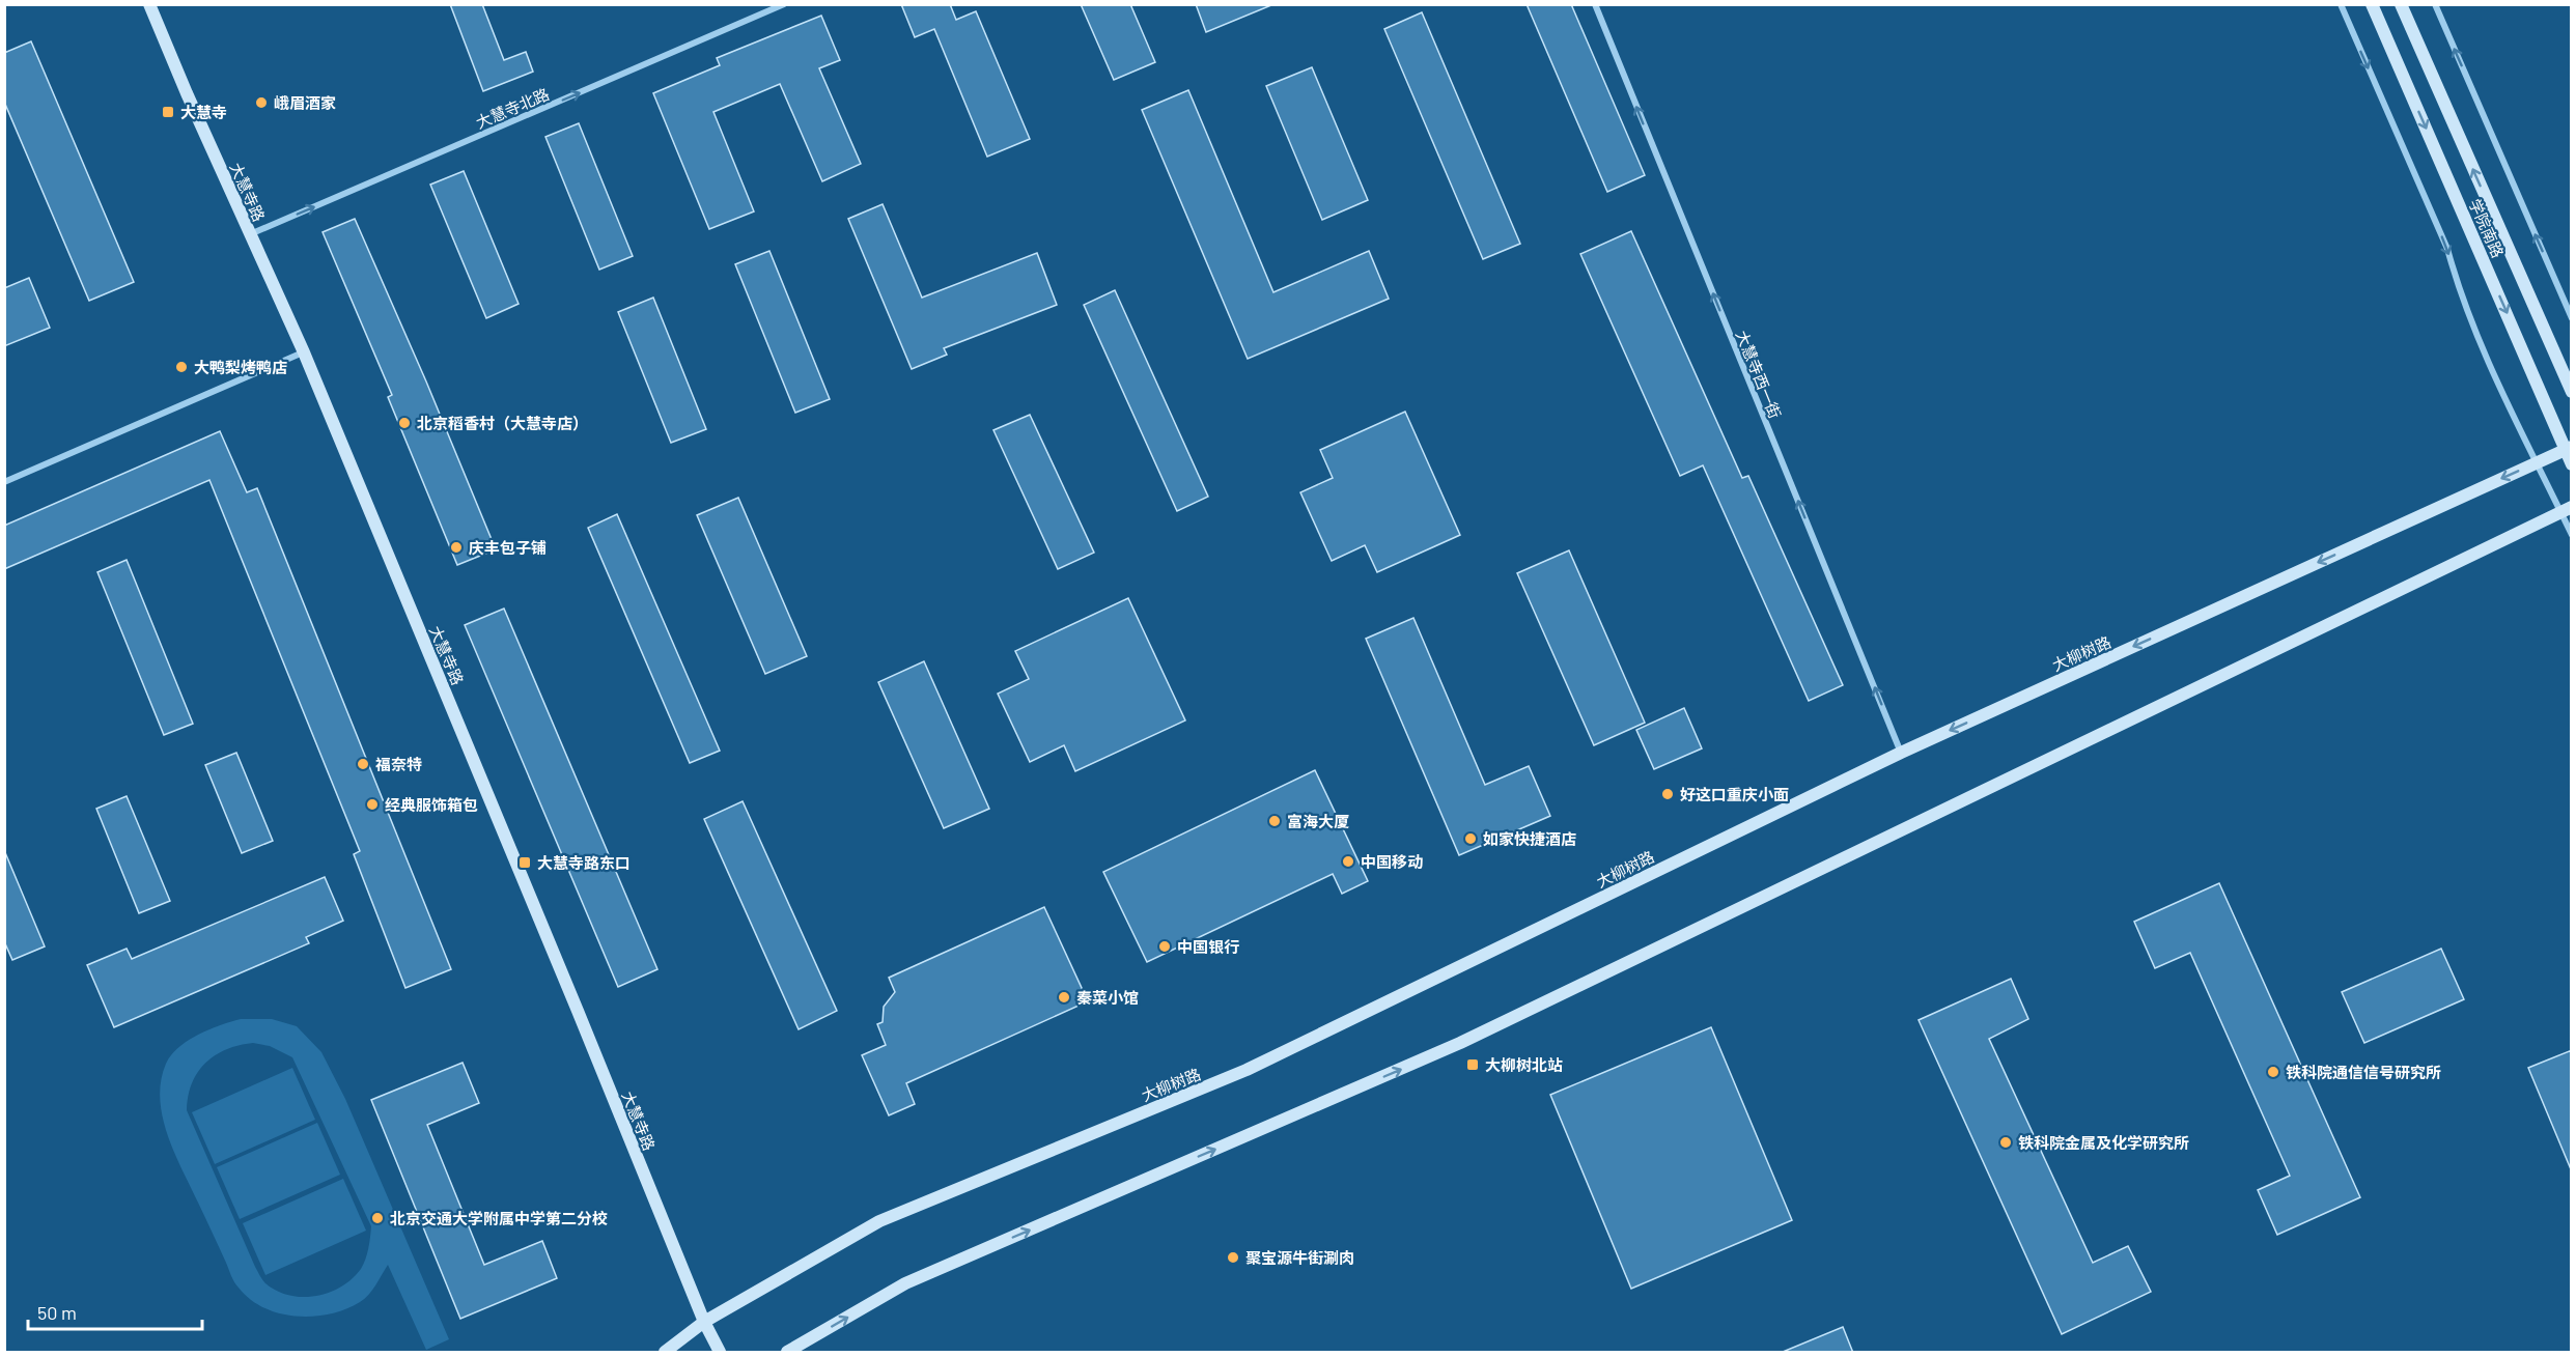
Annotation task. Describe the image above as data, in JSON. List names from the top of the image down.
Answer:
{
  "streets": {
    "main road": ["大慧寺路", "学院南路", "大柳树路"],
    "street": ["大慧寺北路", "大慧寺西一街"]
  },
  "crossings": [
    ["大慧寺北路", "大慧寺路"],
    ["大慧寺路", "大柳树路"],
    ["学院南路", "大柳树路"],
    ["大慧寺西一街", "大柳树路"]
  ],
  "one_way": ["大慧寺北路", "大慧寺西一街"],
  "places": {
    "other": [
      "峨眉酒家",
      "大鸭梨烤鸭店",
      "北京稻香村（大慧寺店）",
      "庆丰包子铺",
      "福奈特",
      "好这口重庆小面",
      "经典服饰箱包",
      "富海大厦",
      "如家快捷酒店",
      "中国移动",
      "中国银行",
      "秦菜小馆",
      "铁科院通信信号研究所",
      "铁科院金属及化学研究所",
      "北京交通大学附属中学第二分校",
      "聚宝源牛街涮肉"
    ],
    "transit": ["大慧寺", "大慧寺路东口", "大柳树北站"]
  },
  "scale_bar": "50 m"
}
